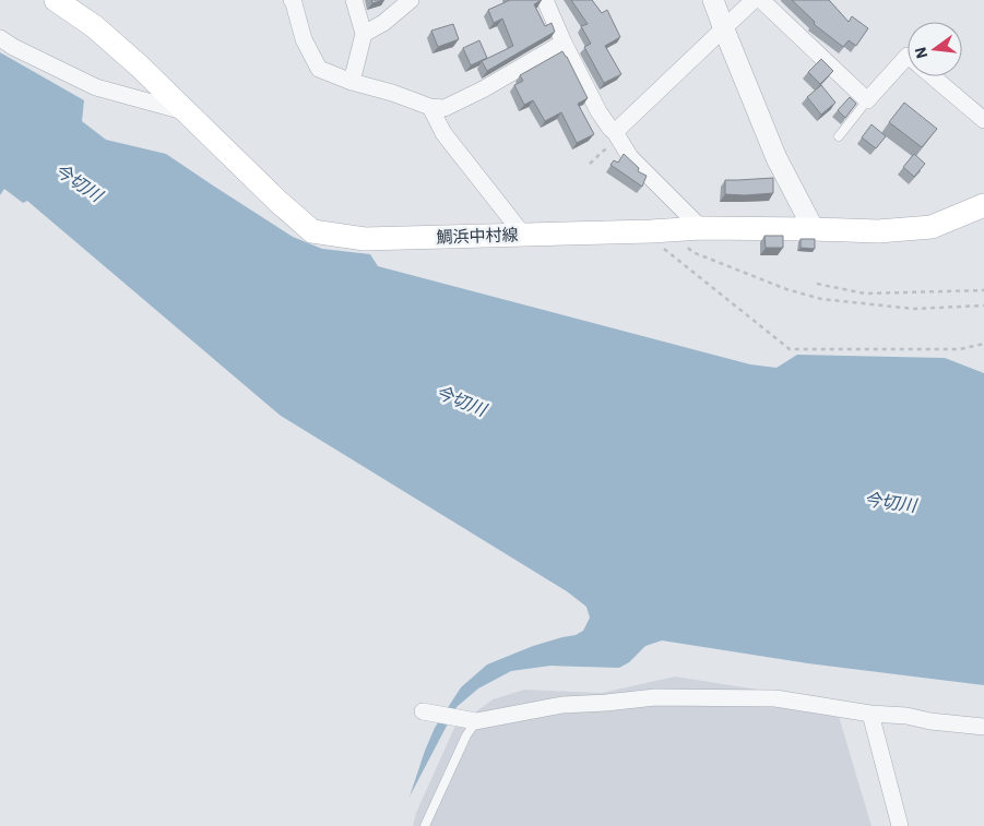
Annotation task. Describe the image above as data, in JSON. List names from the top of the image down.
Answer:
{
  "streets": {
    "main road": ["鯛浜中村線"]
  },
  "water": ["今切川"],
  "north": "left"
}
